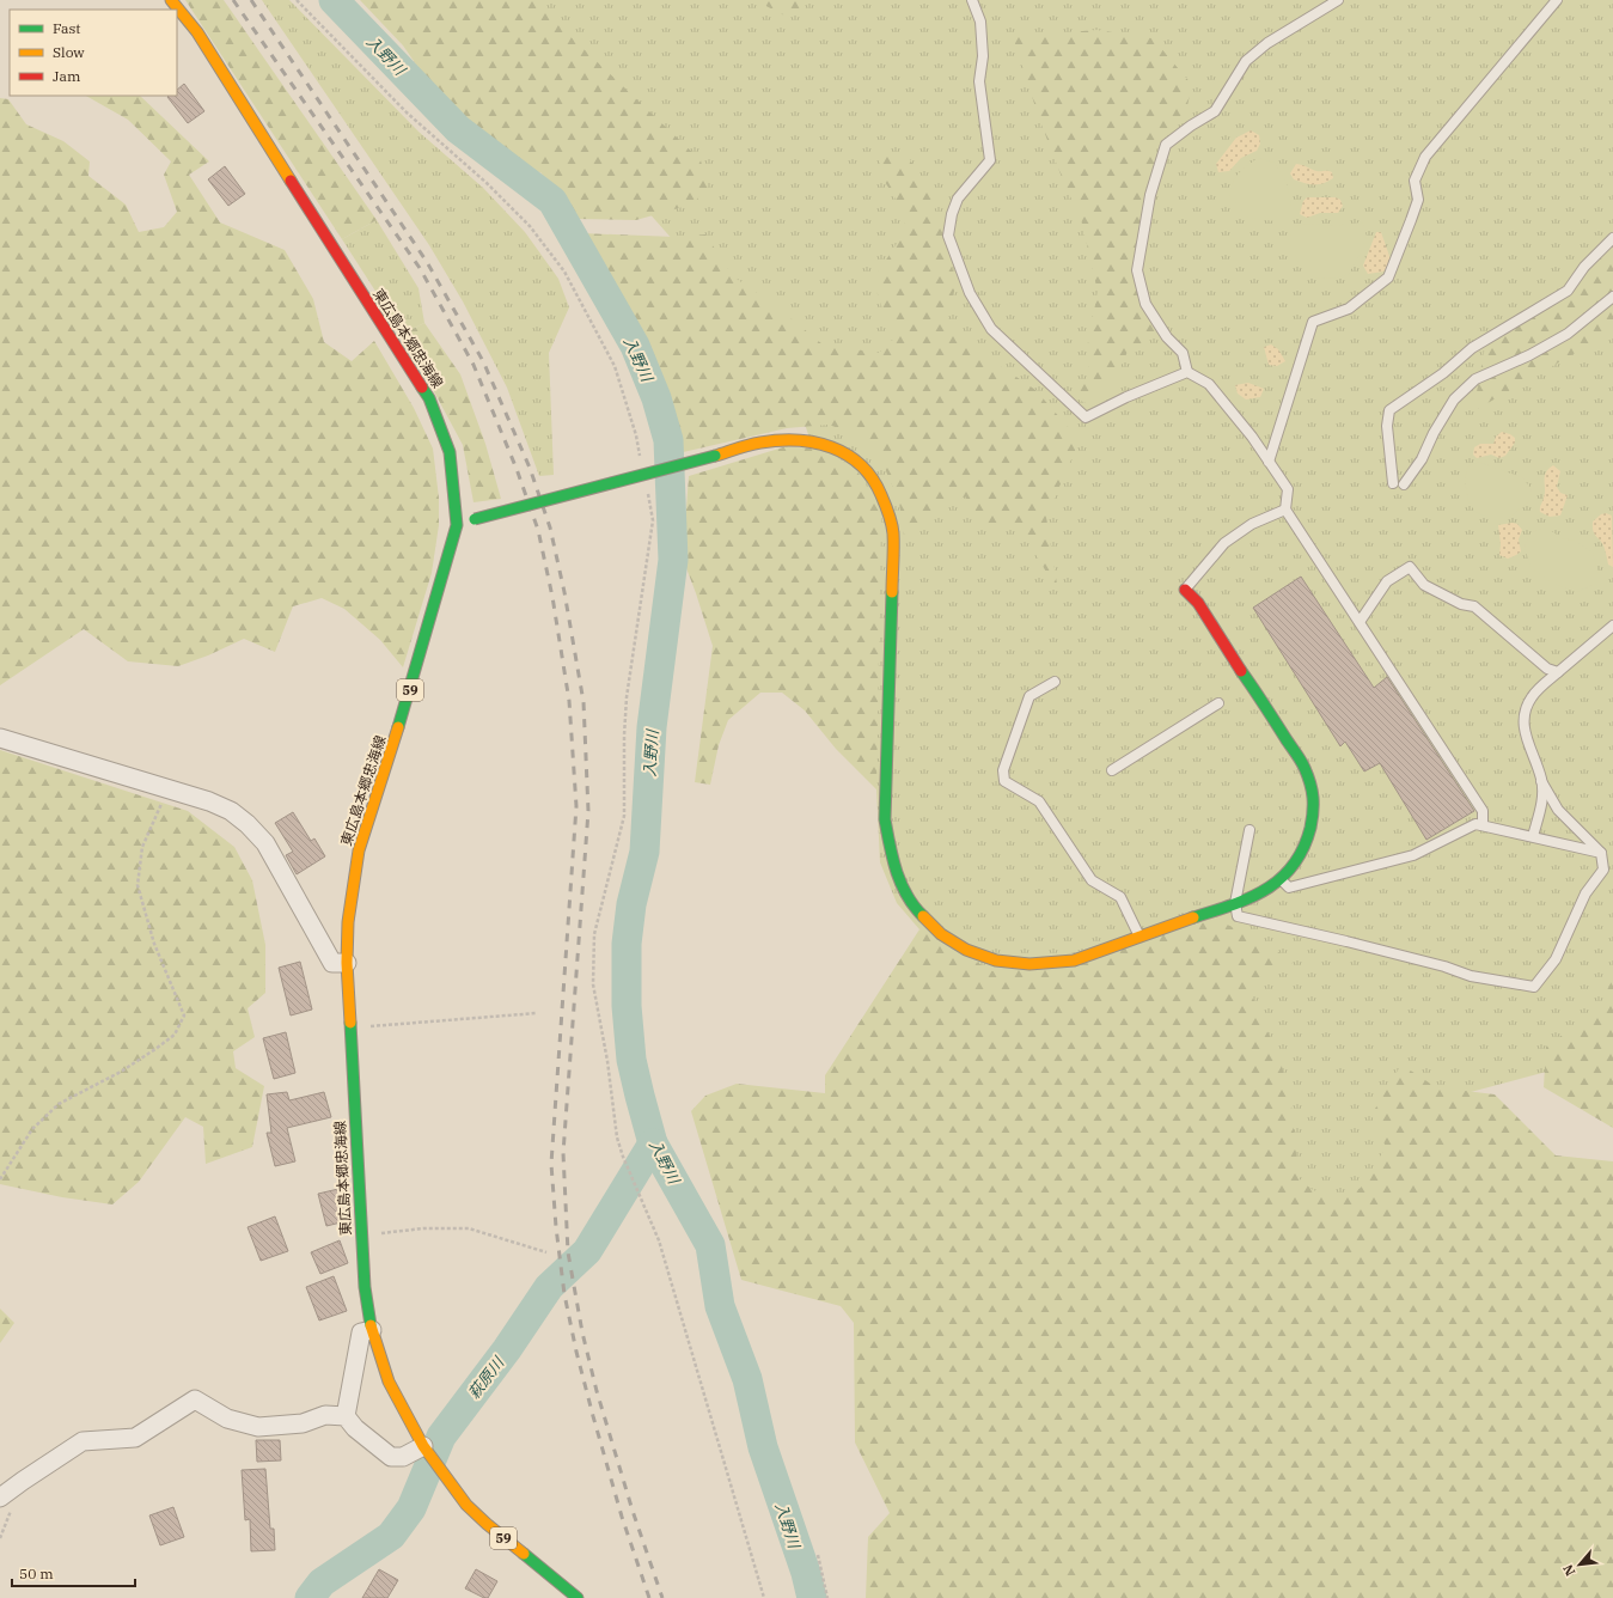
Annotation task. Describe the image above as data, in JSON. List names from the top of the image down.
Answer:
{
  "streets": {
    "main road": ["東広島本郷忠海線", "59"]
  },
  "water": ["入野川", "萩原川"],
  "legend": ["Fast", "Slow", "Jam"],
  "scale_bar": "50 m",
  "north": "bottom left"
}
